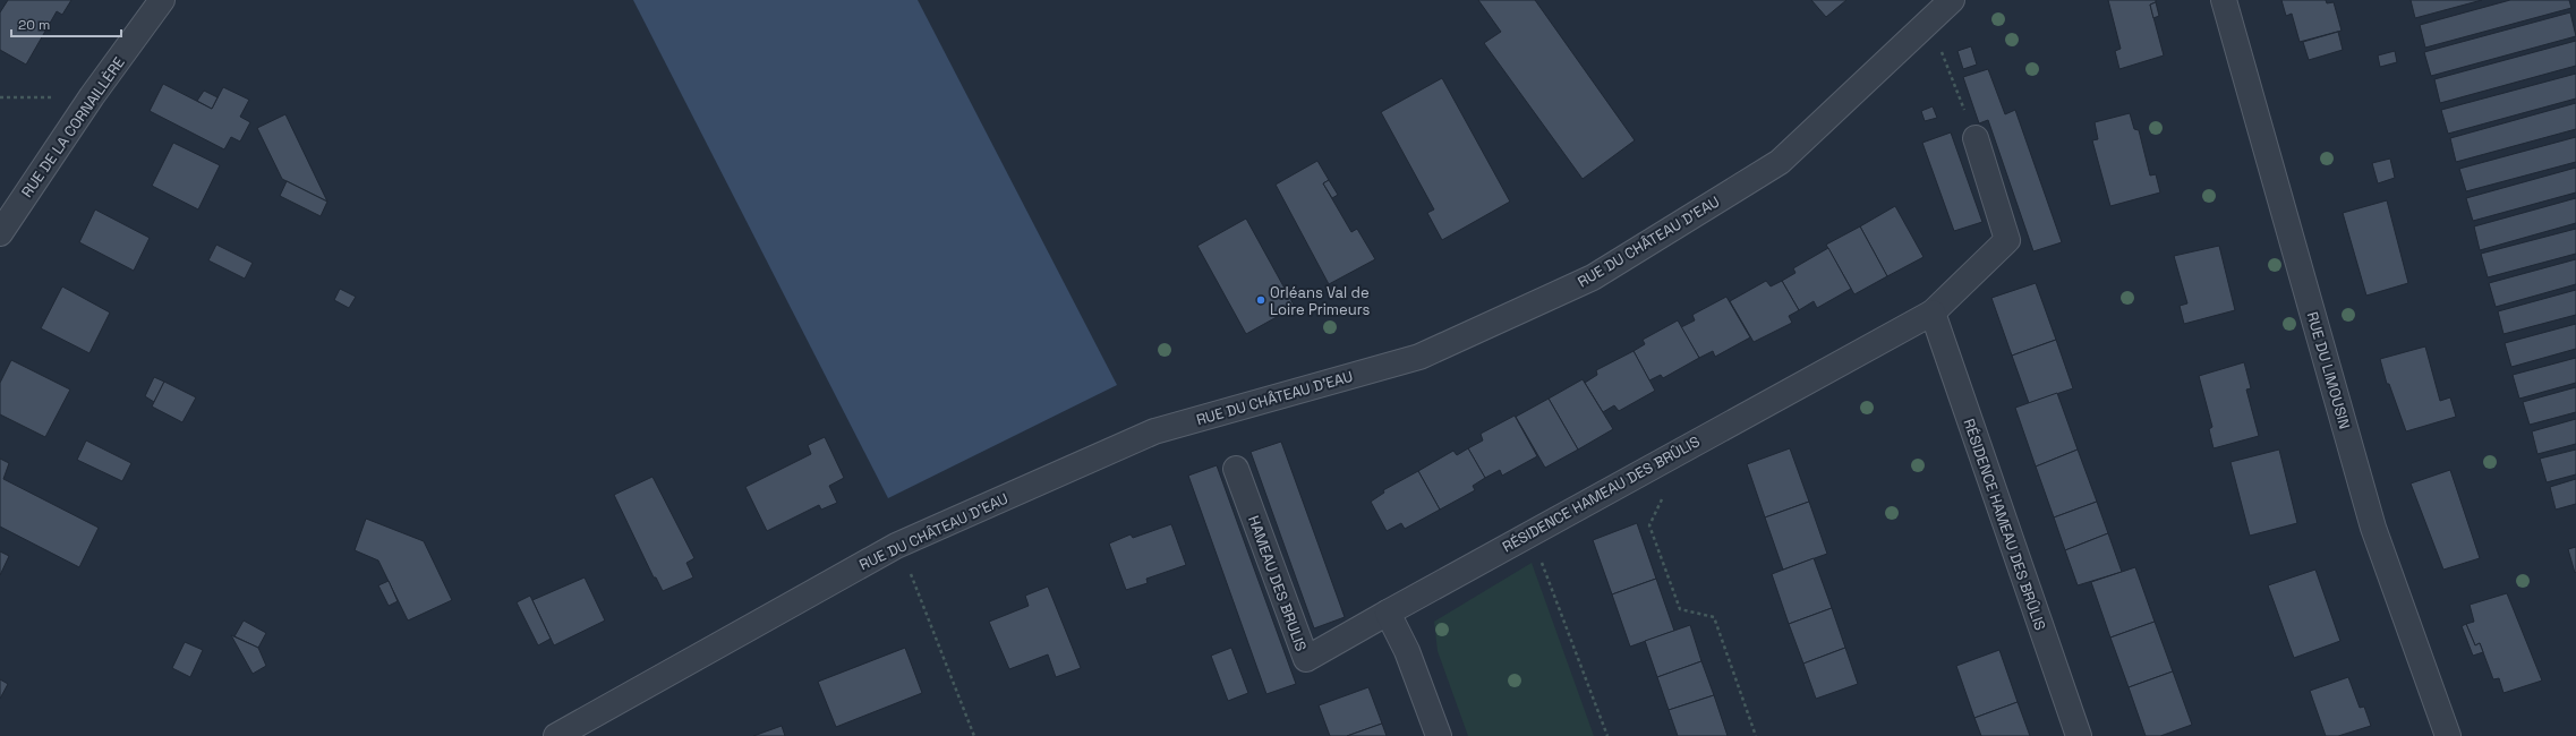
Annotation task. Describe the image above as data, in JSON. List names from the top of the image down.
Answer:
{
  "streets": {
    "street": [
      "RUE DE LA CORNAILLÈRE",
      "RUE DU CHÂTEAU D'EAU",
      "RUE DU LIMOUSIN",
      "RÉSIDENCE HAMEAU DES BRÛLIS",
      "HAMEAU DES BRULIS"
    ]
  },
  "crossings": [
    ["RÉSIDENCE HAMEAU DES BRÛLIS", "HAMEAU DES BRULIS"]
  ],
  "places": ["Orléans Val de Loire Primeurs"],
  "scale_bar": "20 m"
}
